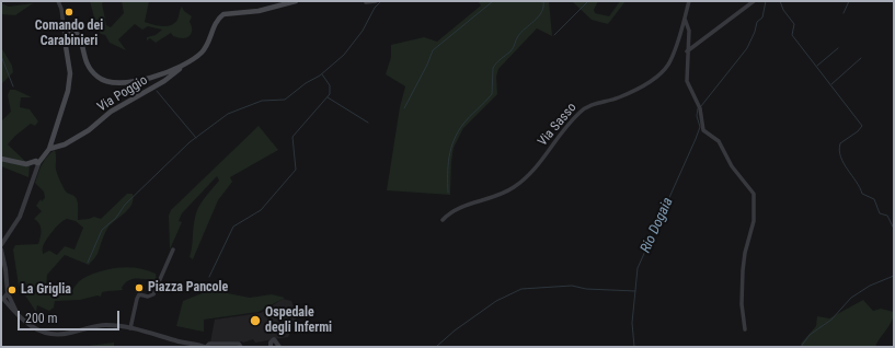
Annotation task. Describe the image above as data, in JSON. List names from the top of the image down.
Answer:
{
  "streets": {
    "main road": ["Via Poggio"],
    "street": ["Via Sasso"]
  },
  "water": ["Rio Dogaia"],
  "places": [
    "Comando dei Carabinieri",
    "Piazza Pancole",
    "La Griglia",
    "Ospedale degli Infermi"
  ],
  "scale_bar": "200 m"
}
